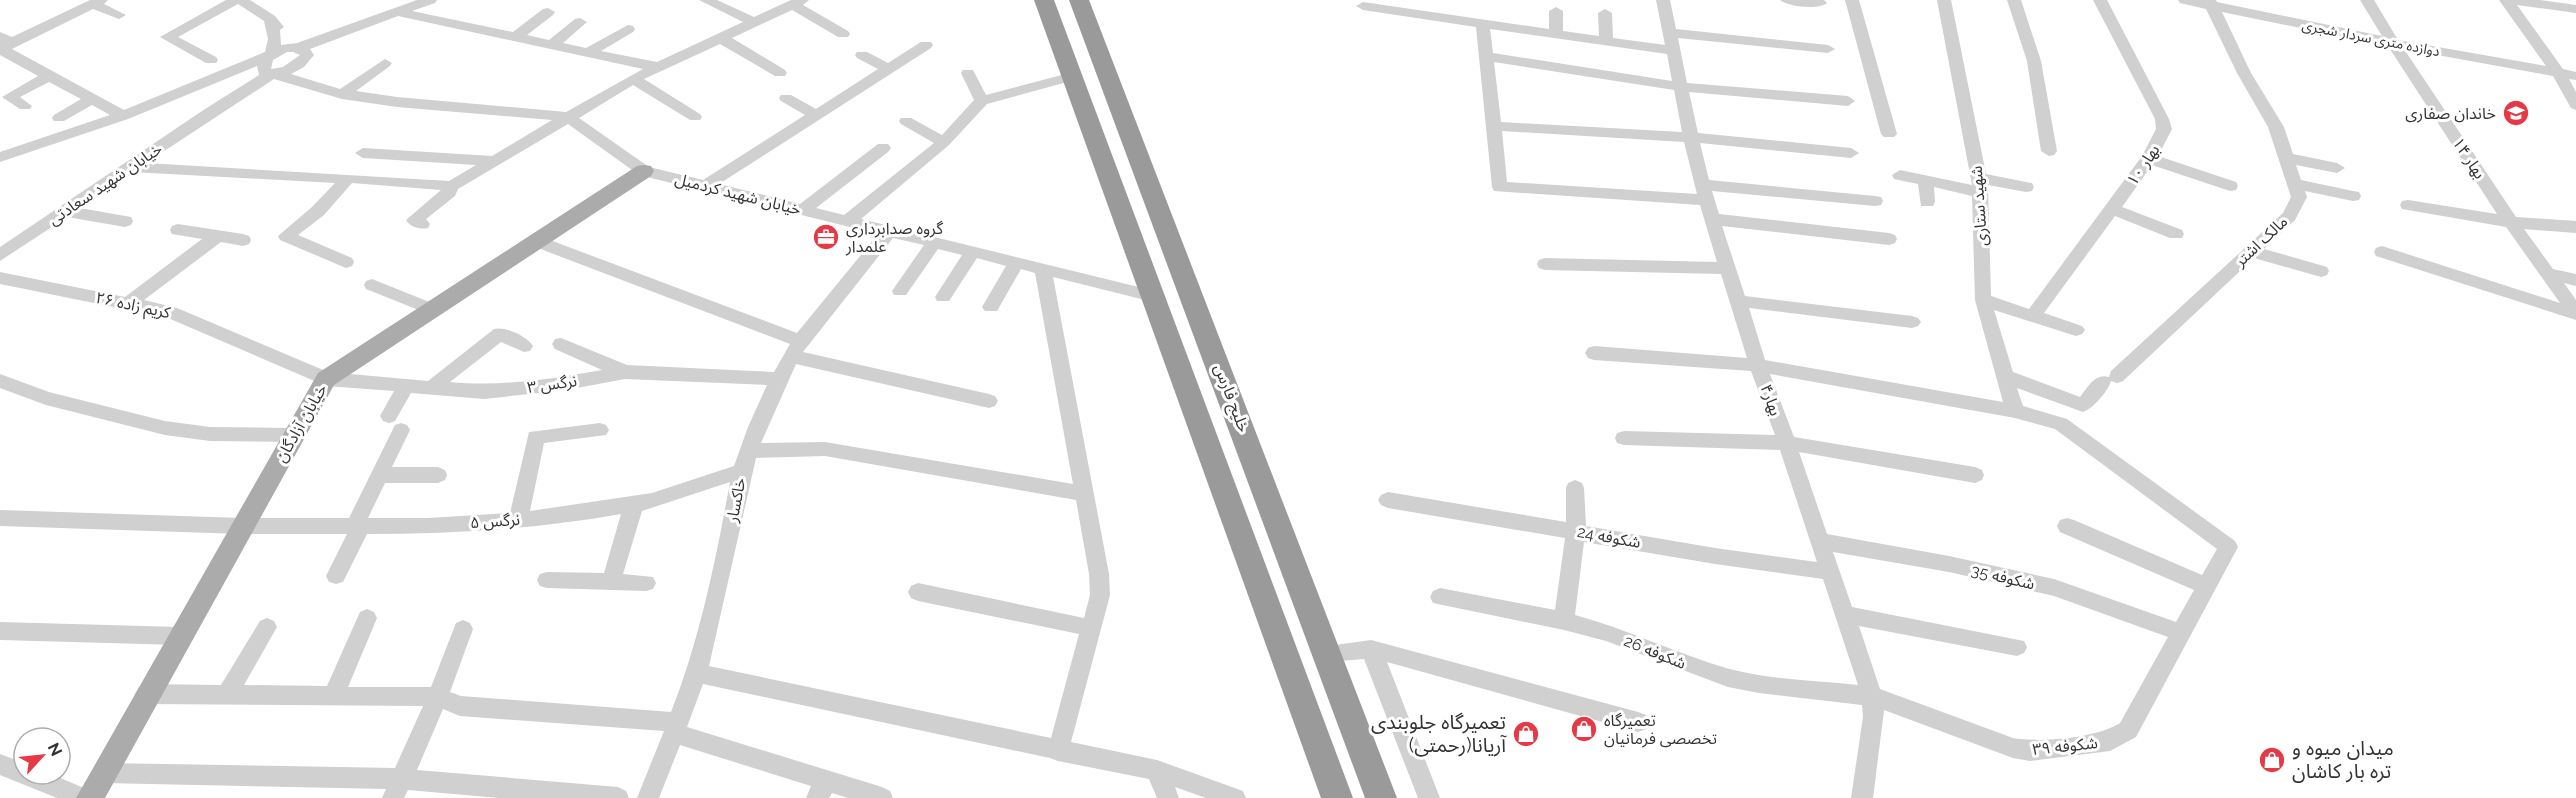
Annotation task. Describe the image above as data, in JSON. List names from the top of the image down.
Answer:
{
  "streets": {
    "highway": ["خلیج فارس"],
    "main road": ["خیابان آزادگان"],
    "street": [
      "دوازده متری سردار شجری",
      "بهار ۱۴",
      "بهار ۱۰",
      "خیابان شهید سعادتی",
      "خیابان شهید کردمیل",
      "شهید ستاری",
      "مالک اشتر",
      "کریم زاده ۲۶",
      "نرگس ۳",
      "بهار۴",
      "خاکسار",
      "نرگس ۵",
      "شکوفه 24",
      "شکوفه 35",
      "شکوفه 26",
      "شکوفه ۳۹"
    ]
  },
  "crossings": [
    ["دوازده متری سردار شجری", "بهار ۱۴"],
    ["دوازده متری سردار شجری", "مالک اشتر"],
    ["خیابان شهید کردمیل", "خیابان آزادگان"],
    ["خیابان شهید کردمیل", "خاکسار"],
    ["شهید ستاری", "مالک اشتر"],
    ["شهید ستاری", "شکوفه ۳۹"],
    ["کریم زاده ۲۶", "نرگس ۳"],
    ["کریم زاده ۲۶", "خیابان آزادگان"],
    ["نرگس ۳", "خیابان آزادگان"],
    ["نرگس ۳", "خاکسار"],
    ["بهار۴", "شکوفه 24"],
    ["بهار۴", "شکوفه 35"],
    ["بهار۴", "شکوفه 26"],
    ["بهار۴", "شکوفه ۳۹"],
    ["خیابان آزادگان", "نرگس ۵"],
    ["خاکسار", "نرگس ۵"],
    ["شکوفه 35", "شکوفه ۳۹"],
    ["شکوفه 26", "شکوفه ۳۹"]
  ],
  "places": {
    "school or university": ["خاندان صفاری"],
    "office": ["گروه صدابرداری علمدار"],
    "shop": ["تعمیرگاه تخصصی فرمانیان", "تعمیرگاه جلوبندی آریانا(رحمتی)", "میدان میوه و تره بار کاشان"]
  },
  "north": "top right"
}
